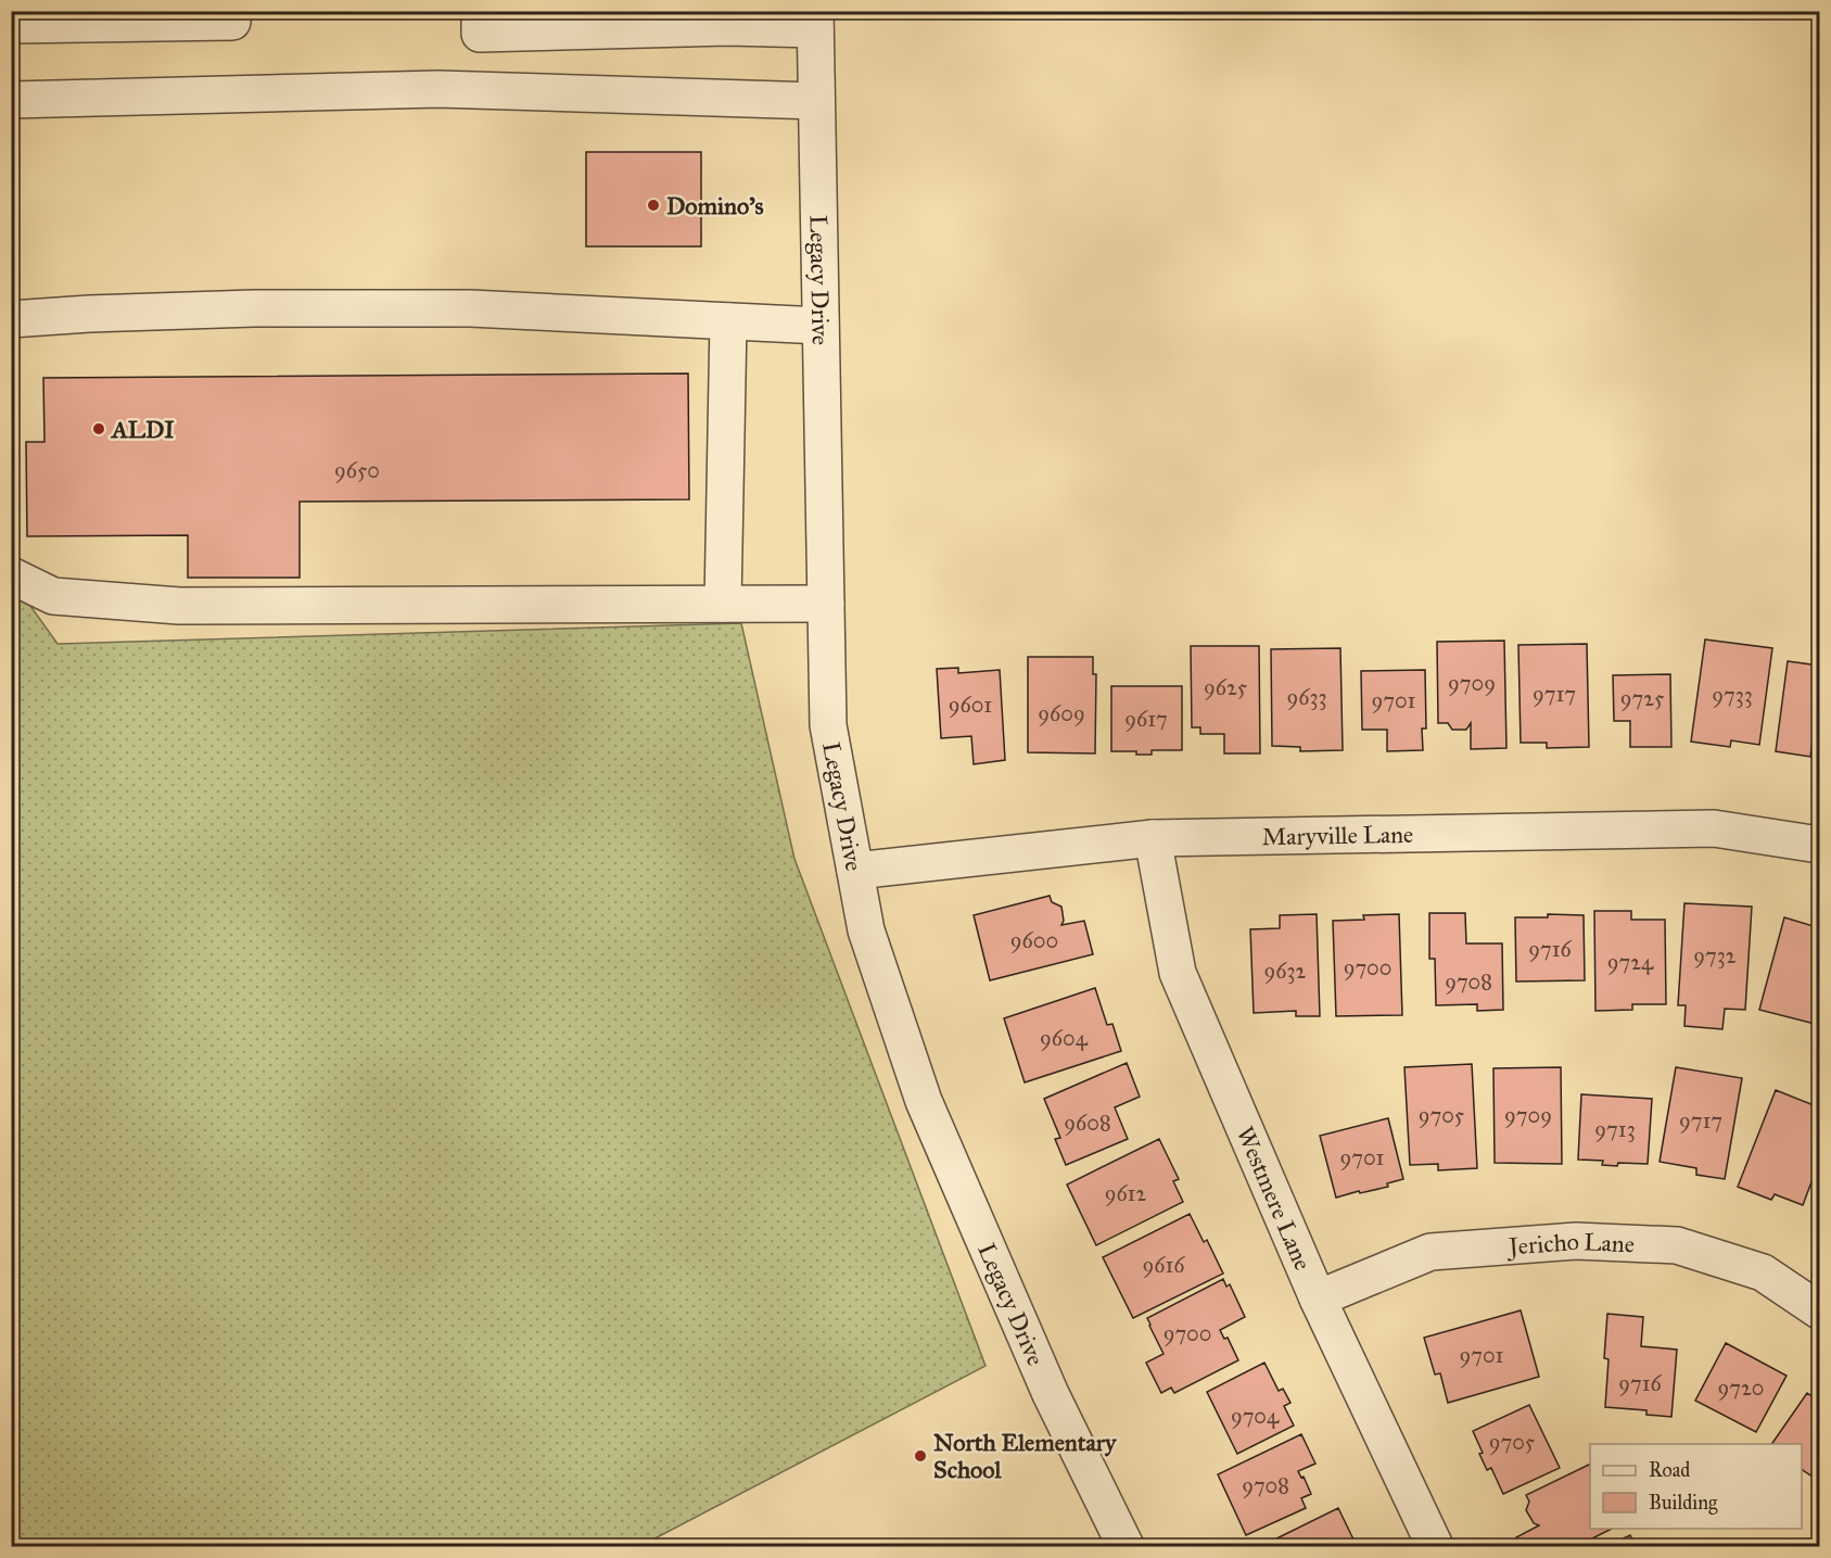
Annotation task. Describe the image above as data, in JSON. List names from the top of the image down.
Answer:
{
  "streets": {
    "street": [
      "Legacy Drive",
      "Maryville Lane",
      "Westmere Lane",
      "Jericho Lane"
    ]
  },
  "crossings": [
    ["Legacy Drive", "Maryville Lane"],
    ["Maryville Lane", "Westmere Lane"],
    ["Westmere Lane", "Jericho Lane"]
  ],
  "places": ["Domino's", "ALDI", "North Elementary School"],
  "house_numbers": [
    "9650",
    "9709",
    "9625",
    "9717",
    "9733",
    "9633",
    "9725",
    "9701",
    "9601",
    "9609",
    "9617",
    "9600",
    "9716",
    "9732",
    "9724",
    "9700",
    "9632",
    "9708",
    "9604",
    "9705",
    "9709",
    "9717",
    "9608",
    "9713",
    "9701",
    "9612",
    "9616",
    "9700",
    "9701",
    "9716",
    "9720",
    "9704",
    "9705",
    "9708"
  ],
  "legend": ["Road", "Building"]
}
